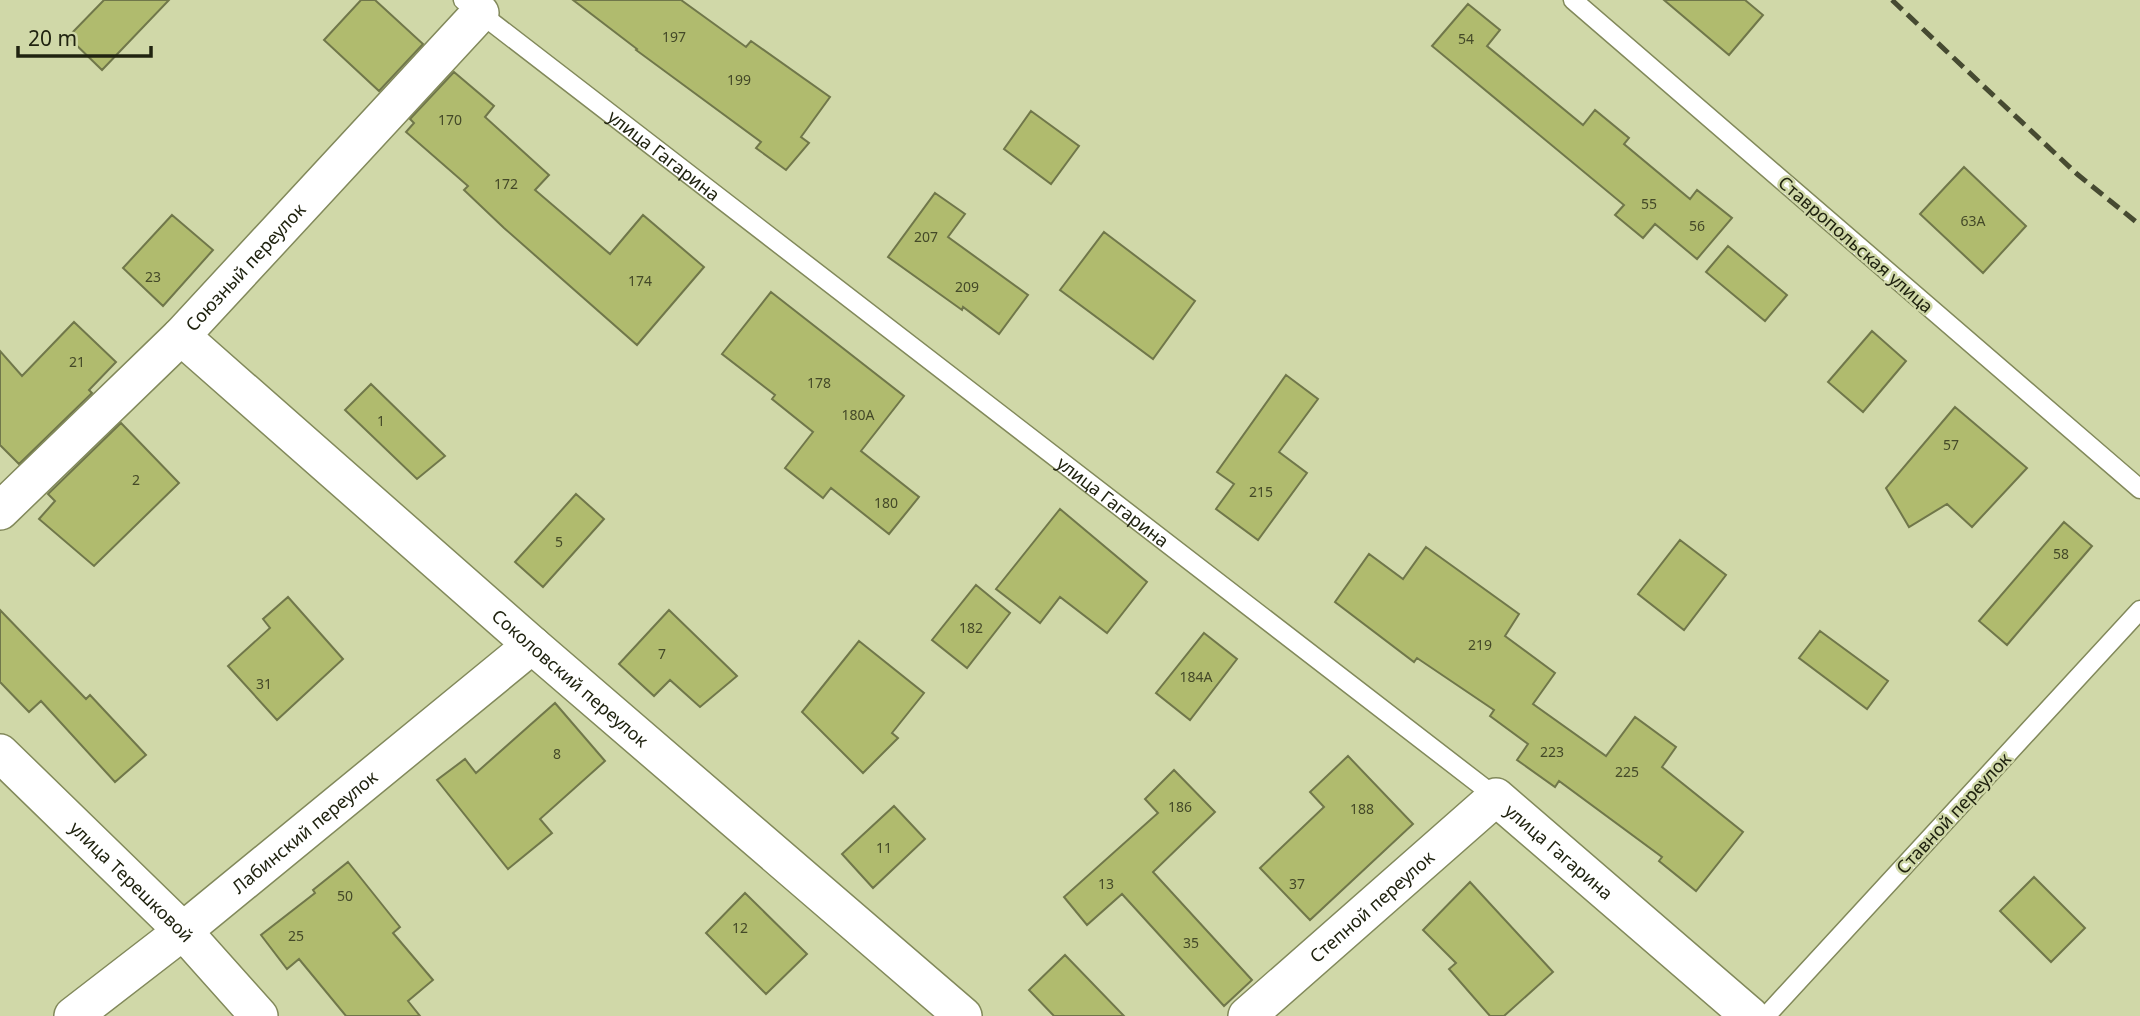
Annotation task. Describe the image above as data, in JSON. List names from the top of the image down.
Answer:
{
  "streets": {
    "street": [
      "улица Гагарина",
      "Союзный переулок",
      "Соколовский переулок",
      "Лабинский переулок",
      "улица Терешковой",
      "Степной переулок"
    ],
    "lane": ["Ставропольская улица", "Ставной переулок"]
  },
  "crossings": [
    ["улица Гагарина", "Союзный переулок"],
    ["улица Гагарина", "Степной переулок"],
    ["Союзный переулок", "Соколовский переулок"],
    ["Соколовский переулок", "Лабинский переулок"],
    ["Лабинский переулок", "улица Терешковой"]
  ],
  "house_numbers": [
    "197",
    "54",
    "199",
    "170",
    "172",
    "55",
    "63А",
    "56",
    "207",
    "23",
    "174",
    "209",
    "21",
    "178",
    "180А",
    "1",
    "57",
    "2",
    "215",
    "180",
    "5",
    "58",
    "182",
    "219",
    "7",
    "184А",
    "31",
    "223",
    "8",
    "225",
    "186",
    "188",
    "11",
    "13",
    "37",
    "50",
    "12",
    "25",
    "35"
  ],
  "scale_bar": "20 m"
}
